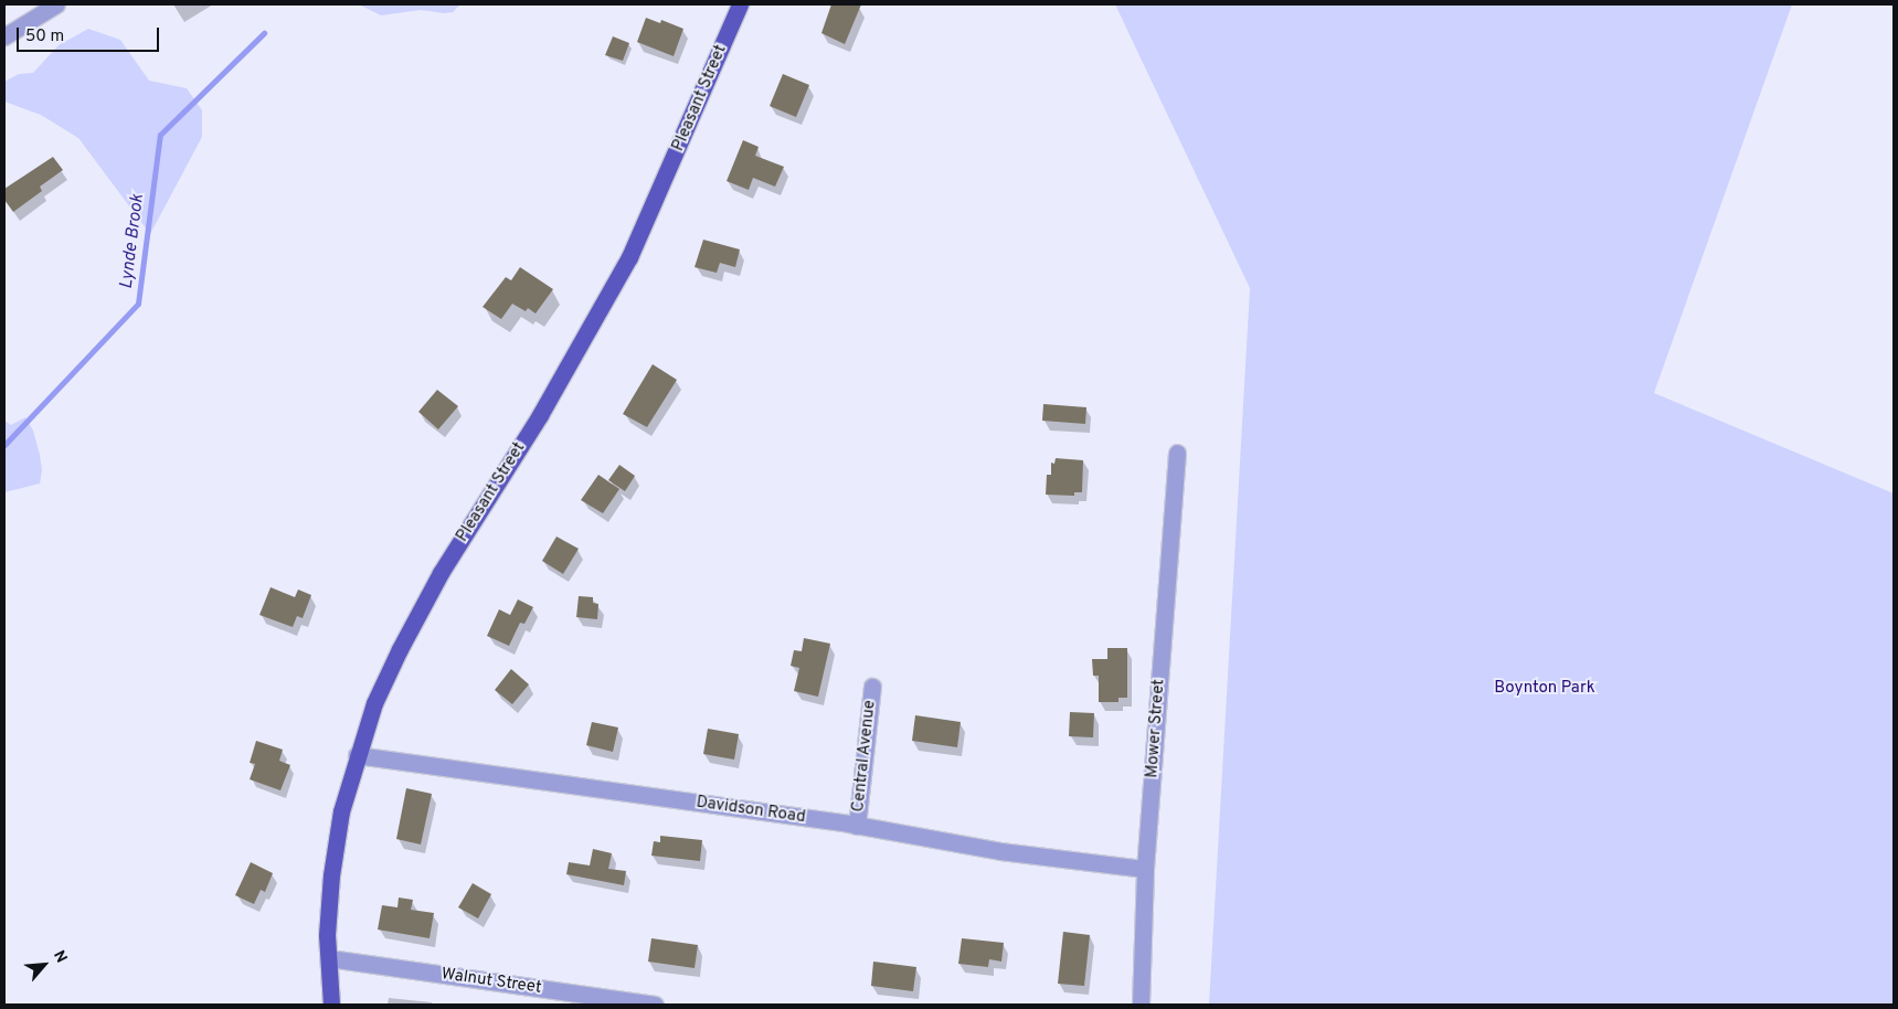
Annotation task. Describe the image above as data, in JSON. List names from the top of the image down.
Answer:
{
  "streets": {
    "main road": ["Pleasant Street"],
    "street": [
      "Mower Street",
      "Central Avenue",
      "Davidson Road",
      "Walnut Street"
    ]
  },
  "crossings": [
    ["Pleasant Street", "Davidson Road"],
    ["Pleasant Street", "Walnut Street"],
    ["Mower Street", "Davidson Road"],
    ["Central Avenue", "Davidson Road"]
  ],
  "water": ["Lynde Brook"],
  "parks": ["Boynton Park"],
  "scale_bar": "50 m",
  "north": "top right"
}
